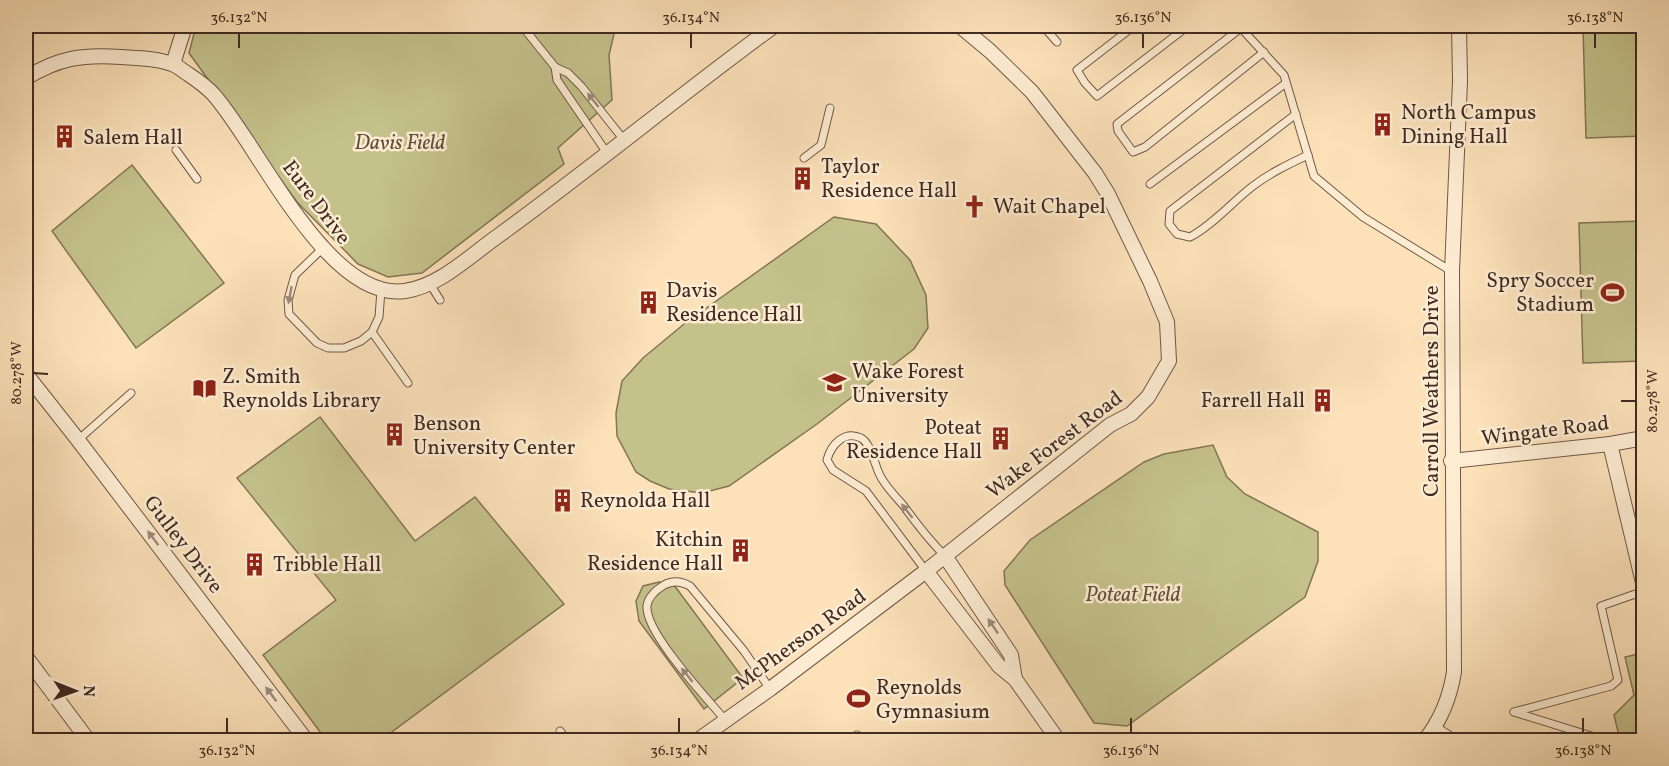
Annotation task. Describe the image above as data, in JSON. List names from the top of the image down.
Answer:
{
  "streets": {
    "street": [
      "Eure Drive",
      "Carroll Weathers Drive",
      "Wingate Road",
      "Wake Forest Road",
      "Gulley Drive",
      "McPherson Road"
    ]
  },
  "crossings": [
    ["Carroll Weathers Drive", "Wingate Road"],
    ["Wake Forest Road", "McPherson Road"]
  ],
  "one_way": ["Gulley Drive"],
  "parks": ["Davis Field", "Poteat Field"],
  "places": {
    "building": [
      "North Campus Dining Hall",
      "Salem Hall",
      "Taylor Residence Hall",
      "Davis Residence Hall",
      "Farrell Hall",
      "Benson University Center",
      "Poteat Residence Hall",
      "Reynolda Hall",
      "Kitchin Residence Hall",
      "Tribble Hall"
    ],
    "church": ["Wait Chapel"],
    "sports": ["Spry Soccer Stadium", "Reynolds Gymnasium"],
    "school or university": ["Wake Forest University"],
    "library": ["Z. Smith Reynolds Library"]
  },
  "north": "right",
  "coordinates": [
    "36.132°N",
    "36.134°N",
    "36.136°N",
    "36.138°N",
    "80.278°W"
  ]
}
